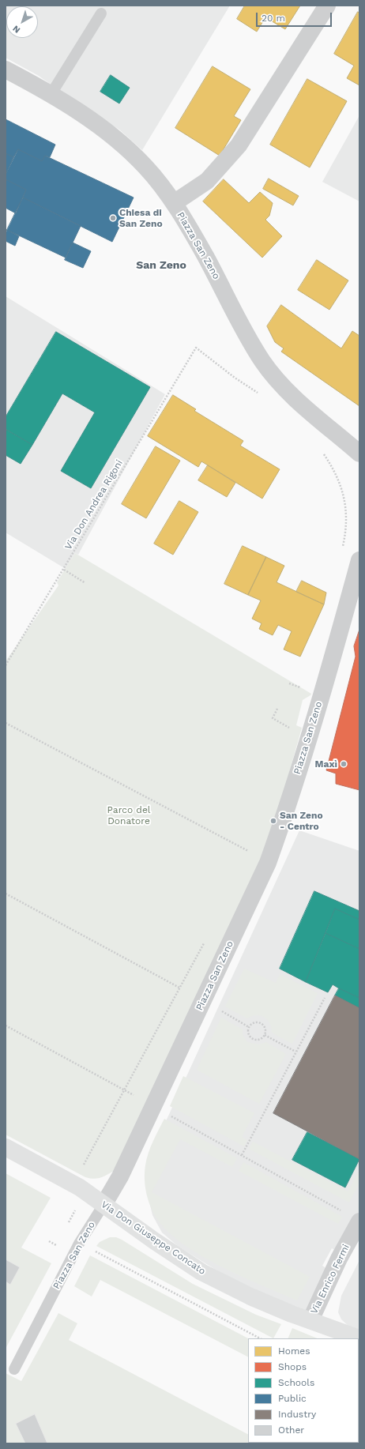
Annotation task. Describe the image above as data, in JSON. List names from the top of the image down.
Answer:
{
  "streets": {
    "street": ["Piazza San Zeno", "Via Don Giuseppe Concato", "Via Enrico Fermi"],
    "path": ["Via Don Andrea Rigoni"]
  },
  "crossings": [
    ["Piazza San Zeno", "Via Don Giuseppe Concato"],
    ["Via Don Giuseppe Concato", "Via Enrico Fermi"]
  ],
  "districts": ["San Zeno"],
  "parks": ["Parco del Donatore"],
  "places": ["Chiesa di San Zeno", "Maxì", "San Zeno - Centro"],
  "legend": [
    "Homes",
    "Shops",
    "Schools",
    "Public",
    "Industry",
    "Other"
  ],
  "scale_bar": "20 m",
  "north": "bottom left"
}
